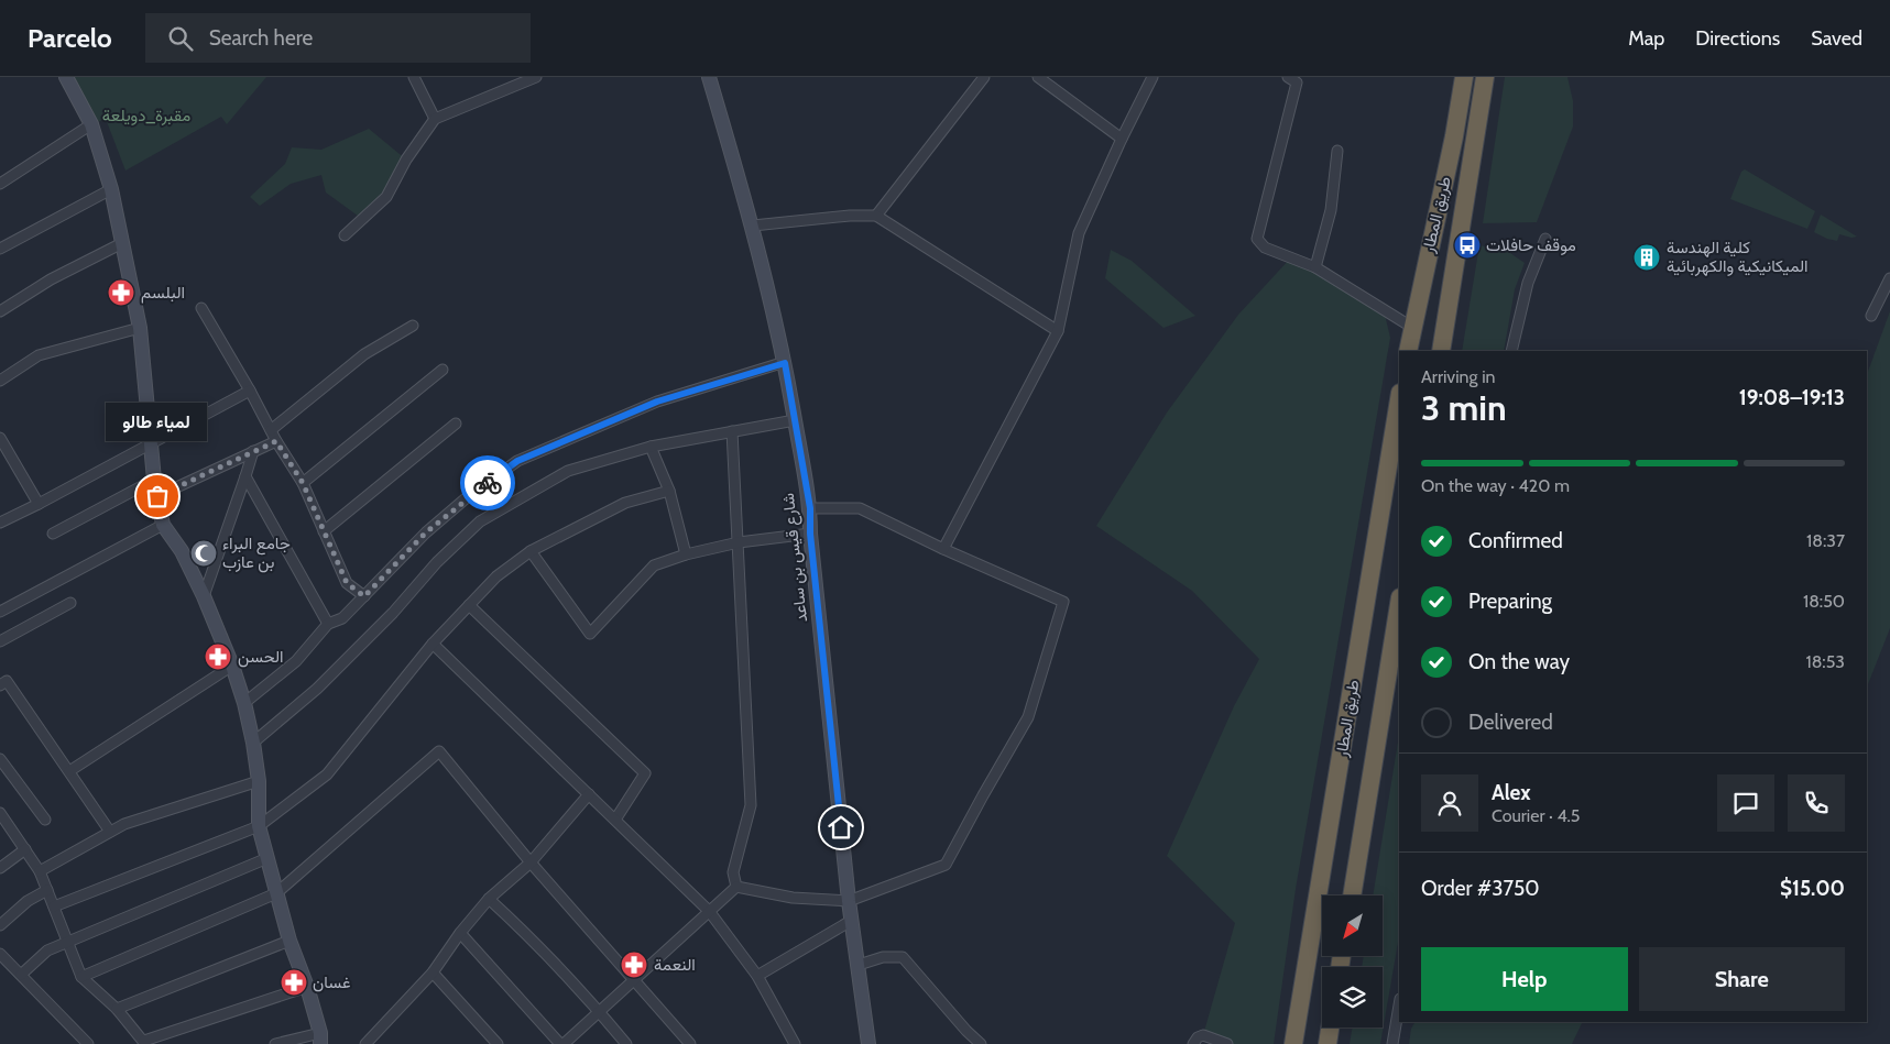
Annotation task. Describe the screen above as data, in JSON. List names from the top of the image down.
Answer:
{
  "streets": {
    "highway": ["طريق المطار"],
    "main road": ["شارع قيس بن ساعد"]
  },
  "parks": ["مقبرة_دويلعة"],
  "places": {
    "bus stop": ["موقف حافلات"],
    "building": ["كلية الهندسة الميكانيكية والكهربائية"],
    "pharmacy": [
      "البلسم",
      "الحسن",
      "النعمة",
      "غسان"
    ],
    "other": ["لمياء طالو"],
    "mosque": ["جامع البراء بن عازب"]
  },
  "north": "bottom left",
  "page": {
    "header": "Parcelo",
    "search": "Search here",
    "nav": ["Map", "Directions", "Saved"],
    "heading": ["3 min", "Arriving in", "19:08–19:13"],
    "panel": [
      "Alex",
      "Courier · 4.5",
      "Order #3750",
      "$15.00"
    ],
    "bubble": "لمياء طالو",
    "bar": "On the way · 420 m",
    "list": [
      ["Confirmed", "18:37"],
      ["Preparing", "18:50"],
      ["On the way", "18:53"],
      "Delivered"
    ],
    "buttons": ["Help", "Share"]
  }
}
